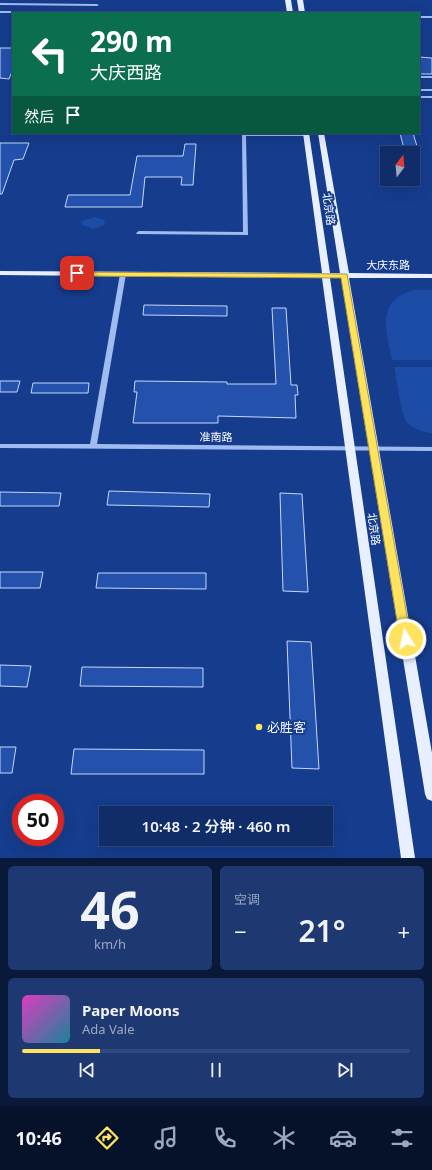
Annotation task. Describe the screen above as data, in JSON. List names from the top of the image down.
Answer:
{
  "streets": {
    "main road": ["北京路", "大庆东路"],
    "street": ["准南路"]
  },
  "crossings": [
    ["北京路", "大庆东路"],
    ["北京路", "准南路"]
  ],
  "places": ["必胜客"],
  "north": "top",
  "page": {
    "turn": ["290 m", "大庆西路"],
    "then": "然后",
    "limit": "50",
    "trip": "10:48 · 2 分钟 · 460 m",
    "tile": [
      ["46", "km/h"],
      "空调"
    ],
    "heat": ["−", "21°", "+"],
    "song": ["Paper Moons", "Ada Vale"],
    "tabs": "10:46"
  }
}
